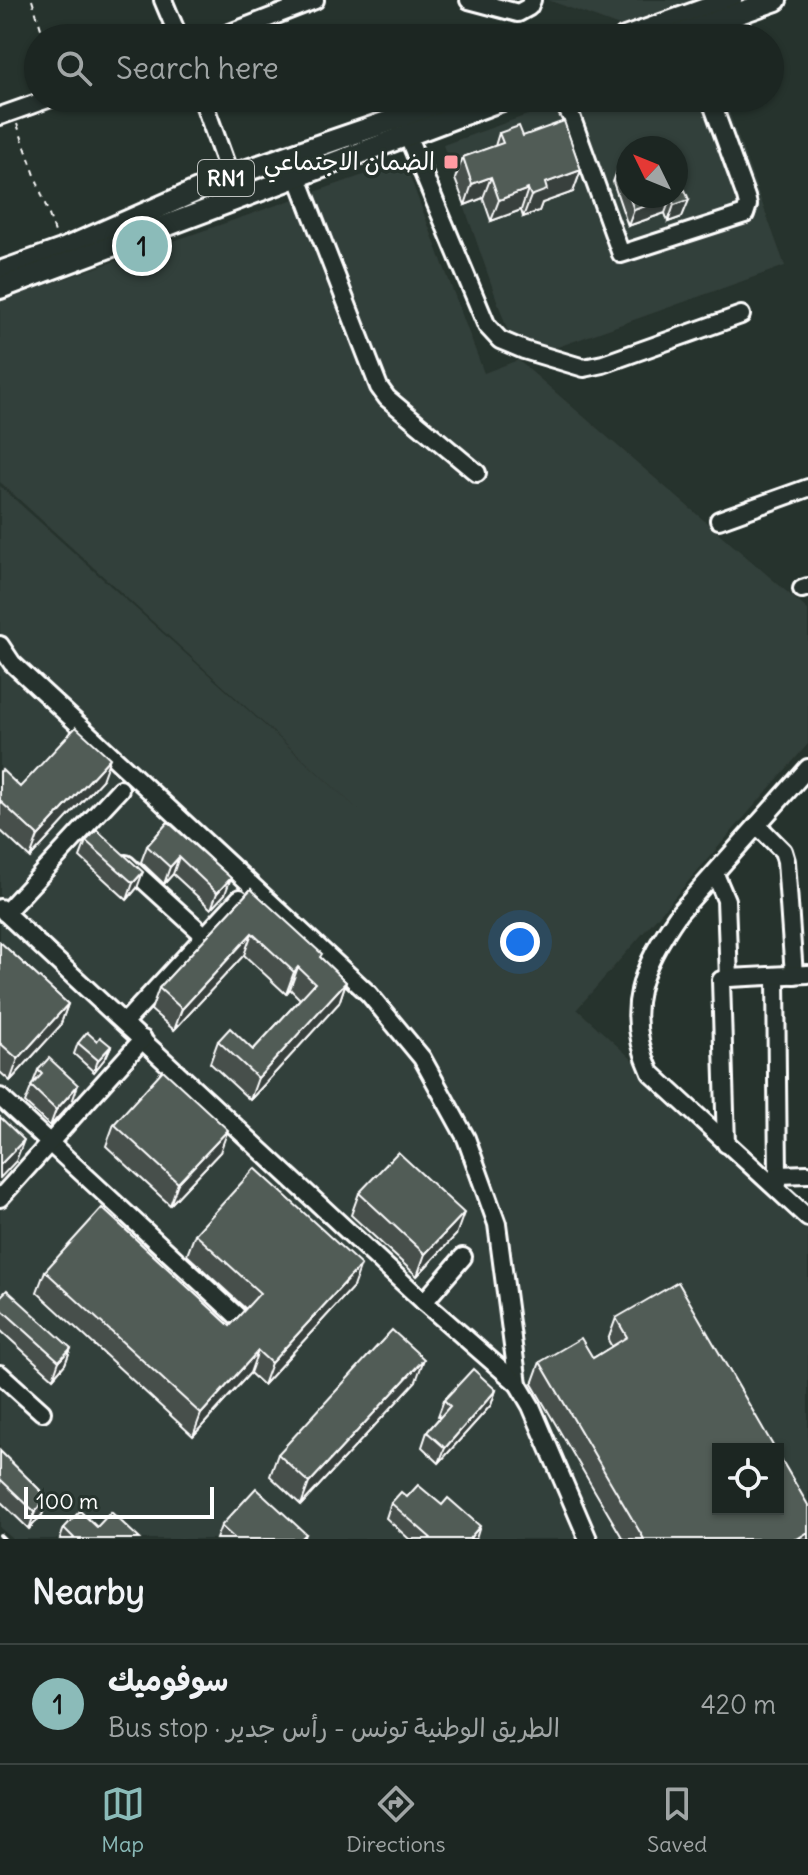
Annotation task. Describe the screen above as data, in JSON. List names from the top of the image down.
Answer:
{
  "streets": {
    "main road": ["RN1"]
  },
  "places": {
    "transit": ["الضمان الاجتماعي"]
  },
  "scale_bar": "100 m",
  "north": "top left",
  "page": {
    "search": "Search here",
    "pins": "1",
    "scale": "100 m",
    "heading": "Nearby",
    "list": [
      {
        "mark": "1",
        "name": "سوفوميك",
        "note": "Bus stop · الطريق الوطنية تونس - رأس جدير",
        "value": "420 m"
      }
    ],
    "nav": ["Map", "Directions", "Saved"]
  }
}
